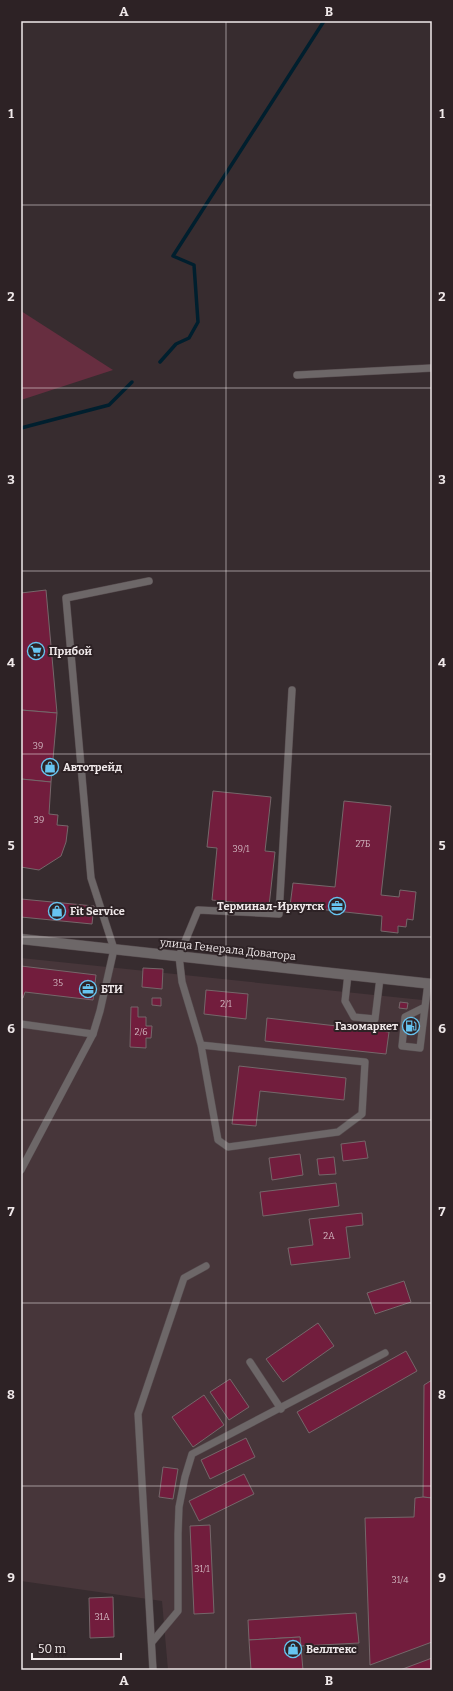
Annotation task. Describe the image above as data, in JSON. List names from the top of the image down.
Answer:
{
  "streets": {
    "street": ["улица Генерала Доватора"]
  },
  "places": {
    "supermarket": ["Прибой"],
    "shop": ["Автотрейд", "Fit Service", "Веллтекс"],
    "office": ["Терминал-Иркутск", "БТИ"],
    "fuel station": ["Газомаркет"]
  },
  "house_numbers": [
    "39",
    "39",
    "27Б",
    "39/1",
    "35",
    "2/1",
    "2/6",
    "2А",
    "31/1",
    "31/4",
    "31А"
  ],
  "scale_bar": "50 m",
  "grid": {
    "columns": ["A", "B"],
    "rows": [
      "1",
      "2",
      "3",
      "4",
      "5",
      "6",
      "7",
      "8",
      "9"
    ]
  }
}
